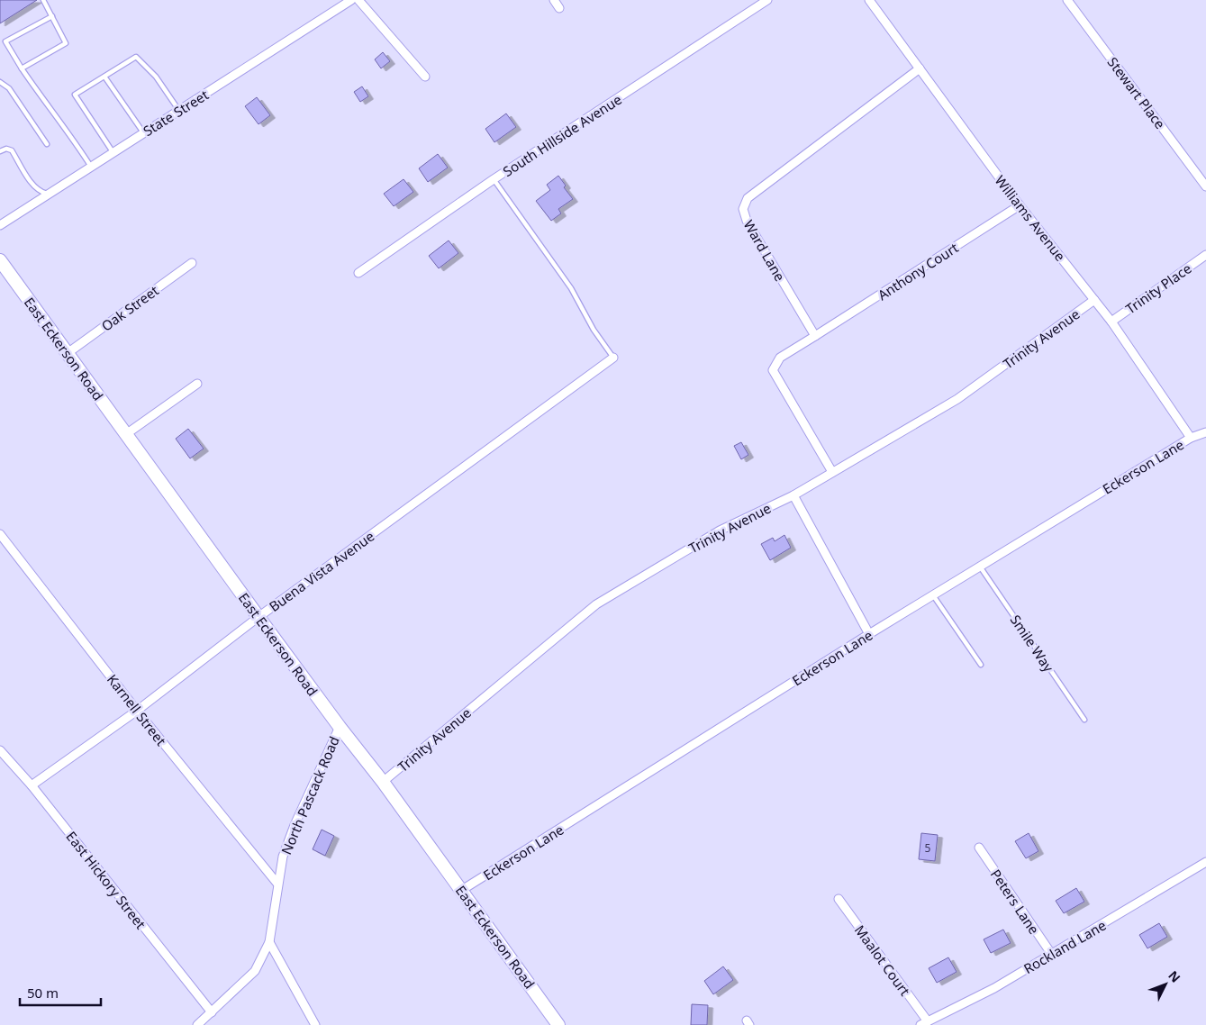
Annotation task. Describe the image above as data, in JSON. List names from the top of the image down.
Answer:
{
  "streets": {
    "street": [
      "Stewart Place",
      "State Street",
      "South Hillside Avenue",
      "Williams Avenue",
      "Ward Lane",
      "Anthony Court",
      "Trinity Place",
      "Oak Street",
      "Trinity Avenue",
      "East Eckerson Road",
      "Eckerson Lane",
      "Buena Vista Avenue",
      "Karnell Street",
      "North Pascack Road",
      "East Hickory Street",
      "Peters Lane",
      "Rockland Lane",
      "Maalot Court"
    ],
    "lane": ["Smile Way"]
  },
  "crossings": [
    ["Williams Avenue", "Ward Lane"],
    ["Williams Avenue", "Anthony Court"],
    ["Williams Avenue", "Trinity Place"],
    ["Williams Avenue", "Trinity Avenue"],
    ["Williams Avenue", "Eckerson Lane"],
    ["Ward Lane", "Anthony Court"],
    ["Oak Street", "East Eckerson Road"],
    ["Trinity Avenue", "East Eckerson Road"],
    ["East Eckerson Road", "Eckerson Lane"],
    ["East Eckerson Road", "Buena Vista Avenue"],
    ["East Eckerson Road", "North Pascack Road"],
    ["Eckerson Lane", "Smile Way"],
    ["Buena Vista Avenue", "Karnell Street"],
    ["Buena Vista Avenue", "East Hickory Street"],
    ["Karnell Street", "North Pascack Road"],
    ["North Pascack Road", "East Hickory Street"],
    ["Peters Lane", "Rockland Lane"],
    ["Rockland Lane", "Maalot Court"]
  ],
  "house_numbers": ["5"],
  "scale_bar": "50 m",
  "north": "top right"
}
